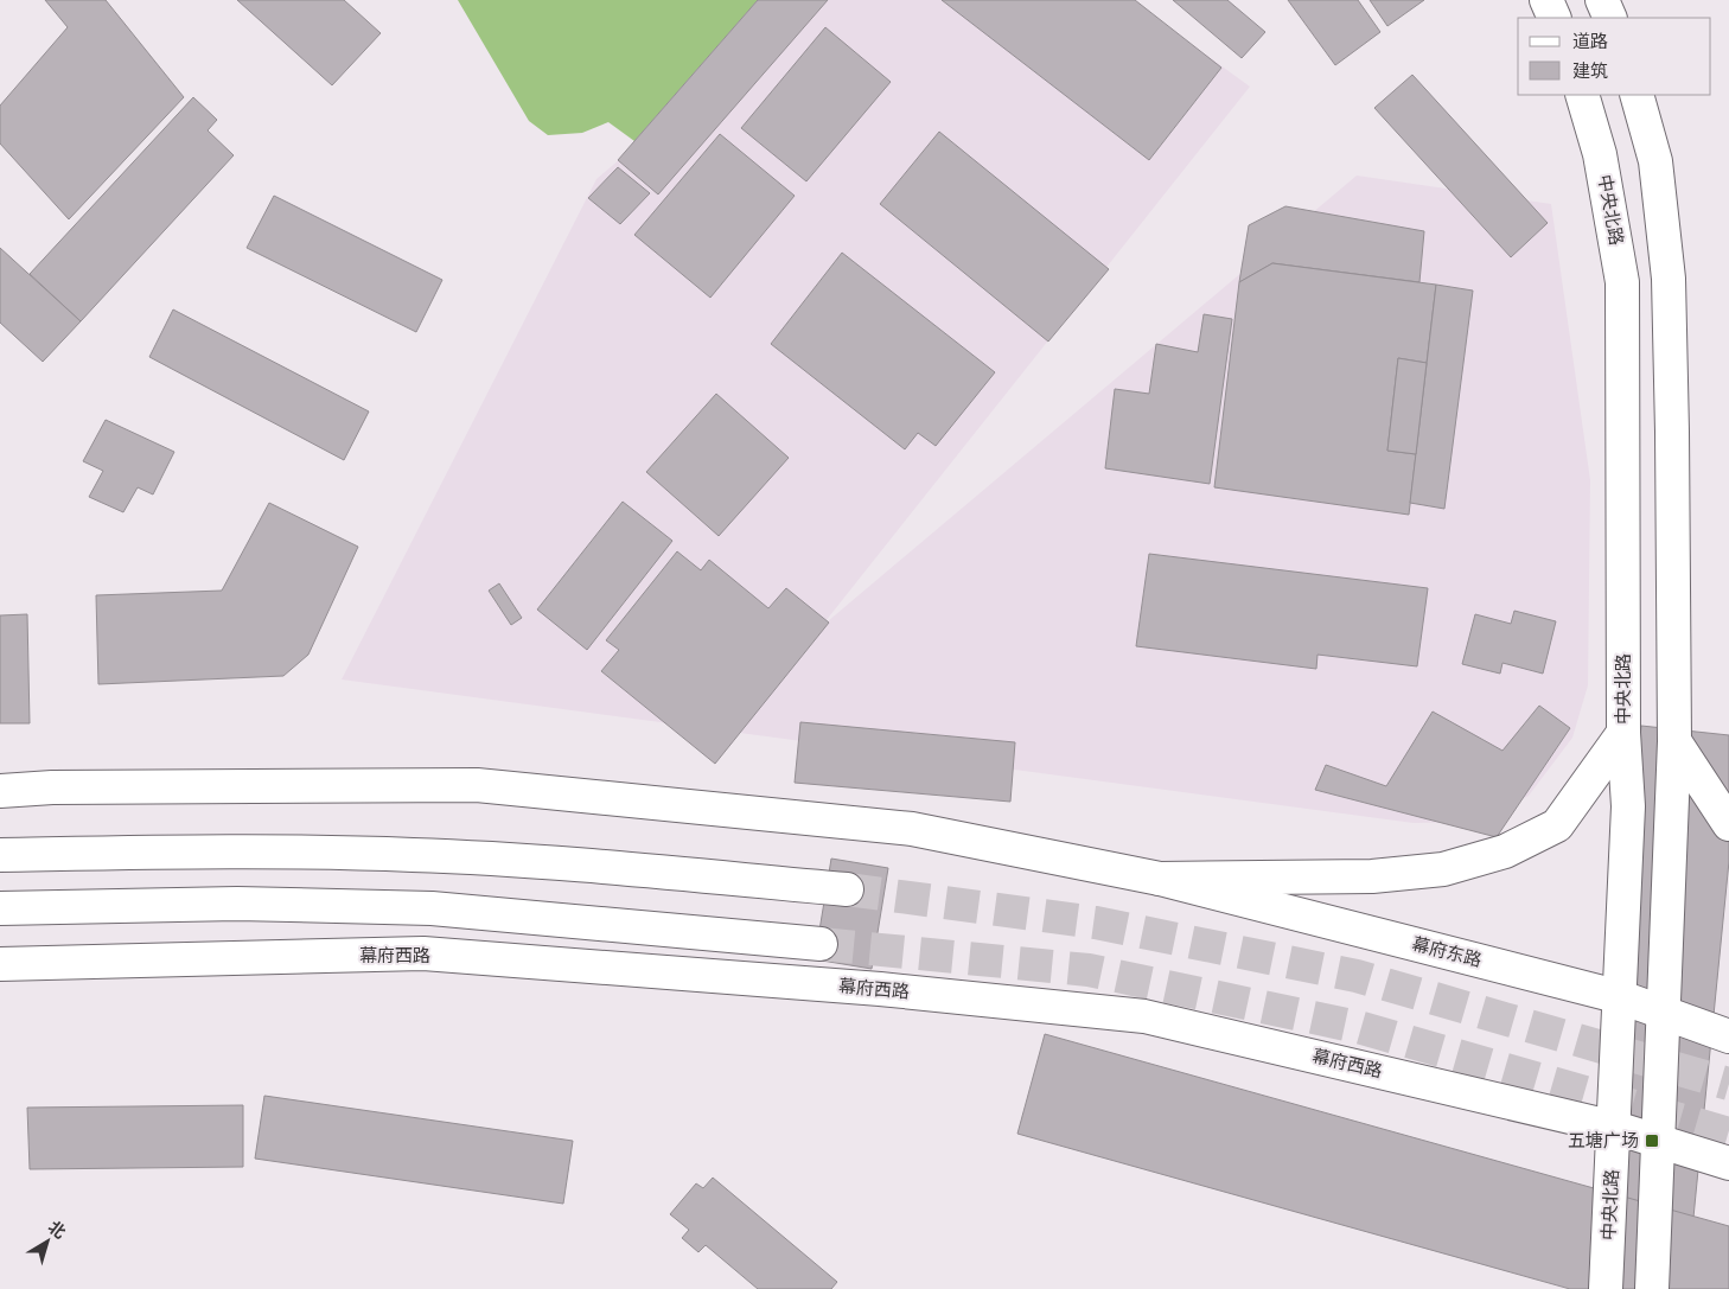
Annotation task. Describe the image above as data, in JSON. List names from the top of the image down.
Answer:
{
  "streets": {
    "main road": ["中央北路", "幕府东路", "幕府西路"]
  },
  "crossings": [
    ["中央北路", "幕府东路"],
    ["中央北路", "幕府西路"]
  ],
  "places": {
    "transit": ["五塘广场"]
  },
  "legend": ["道路", "建筑"],
  "north": "top right"
}
